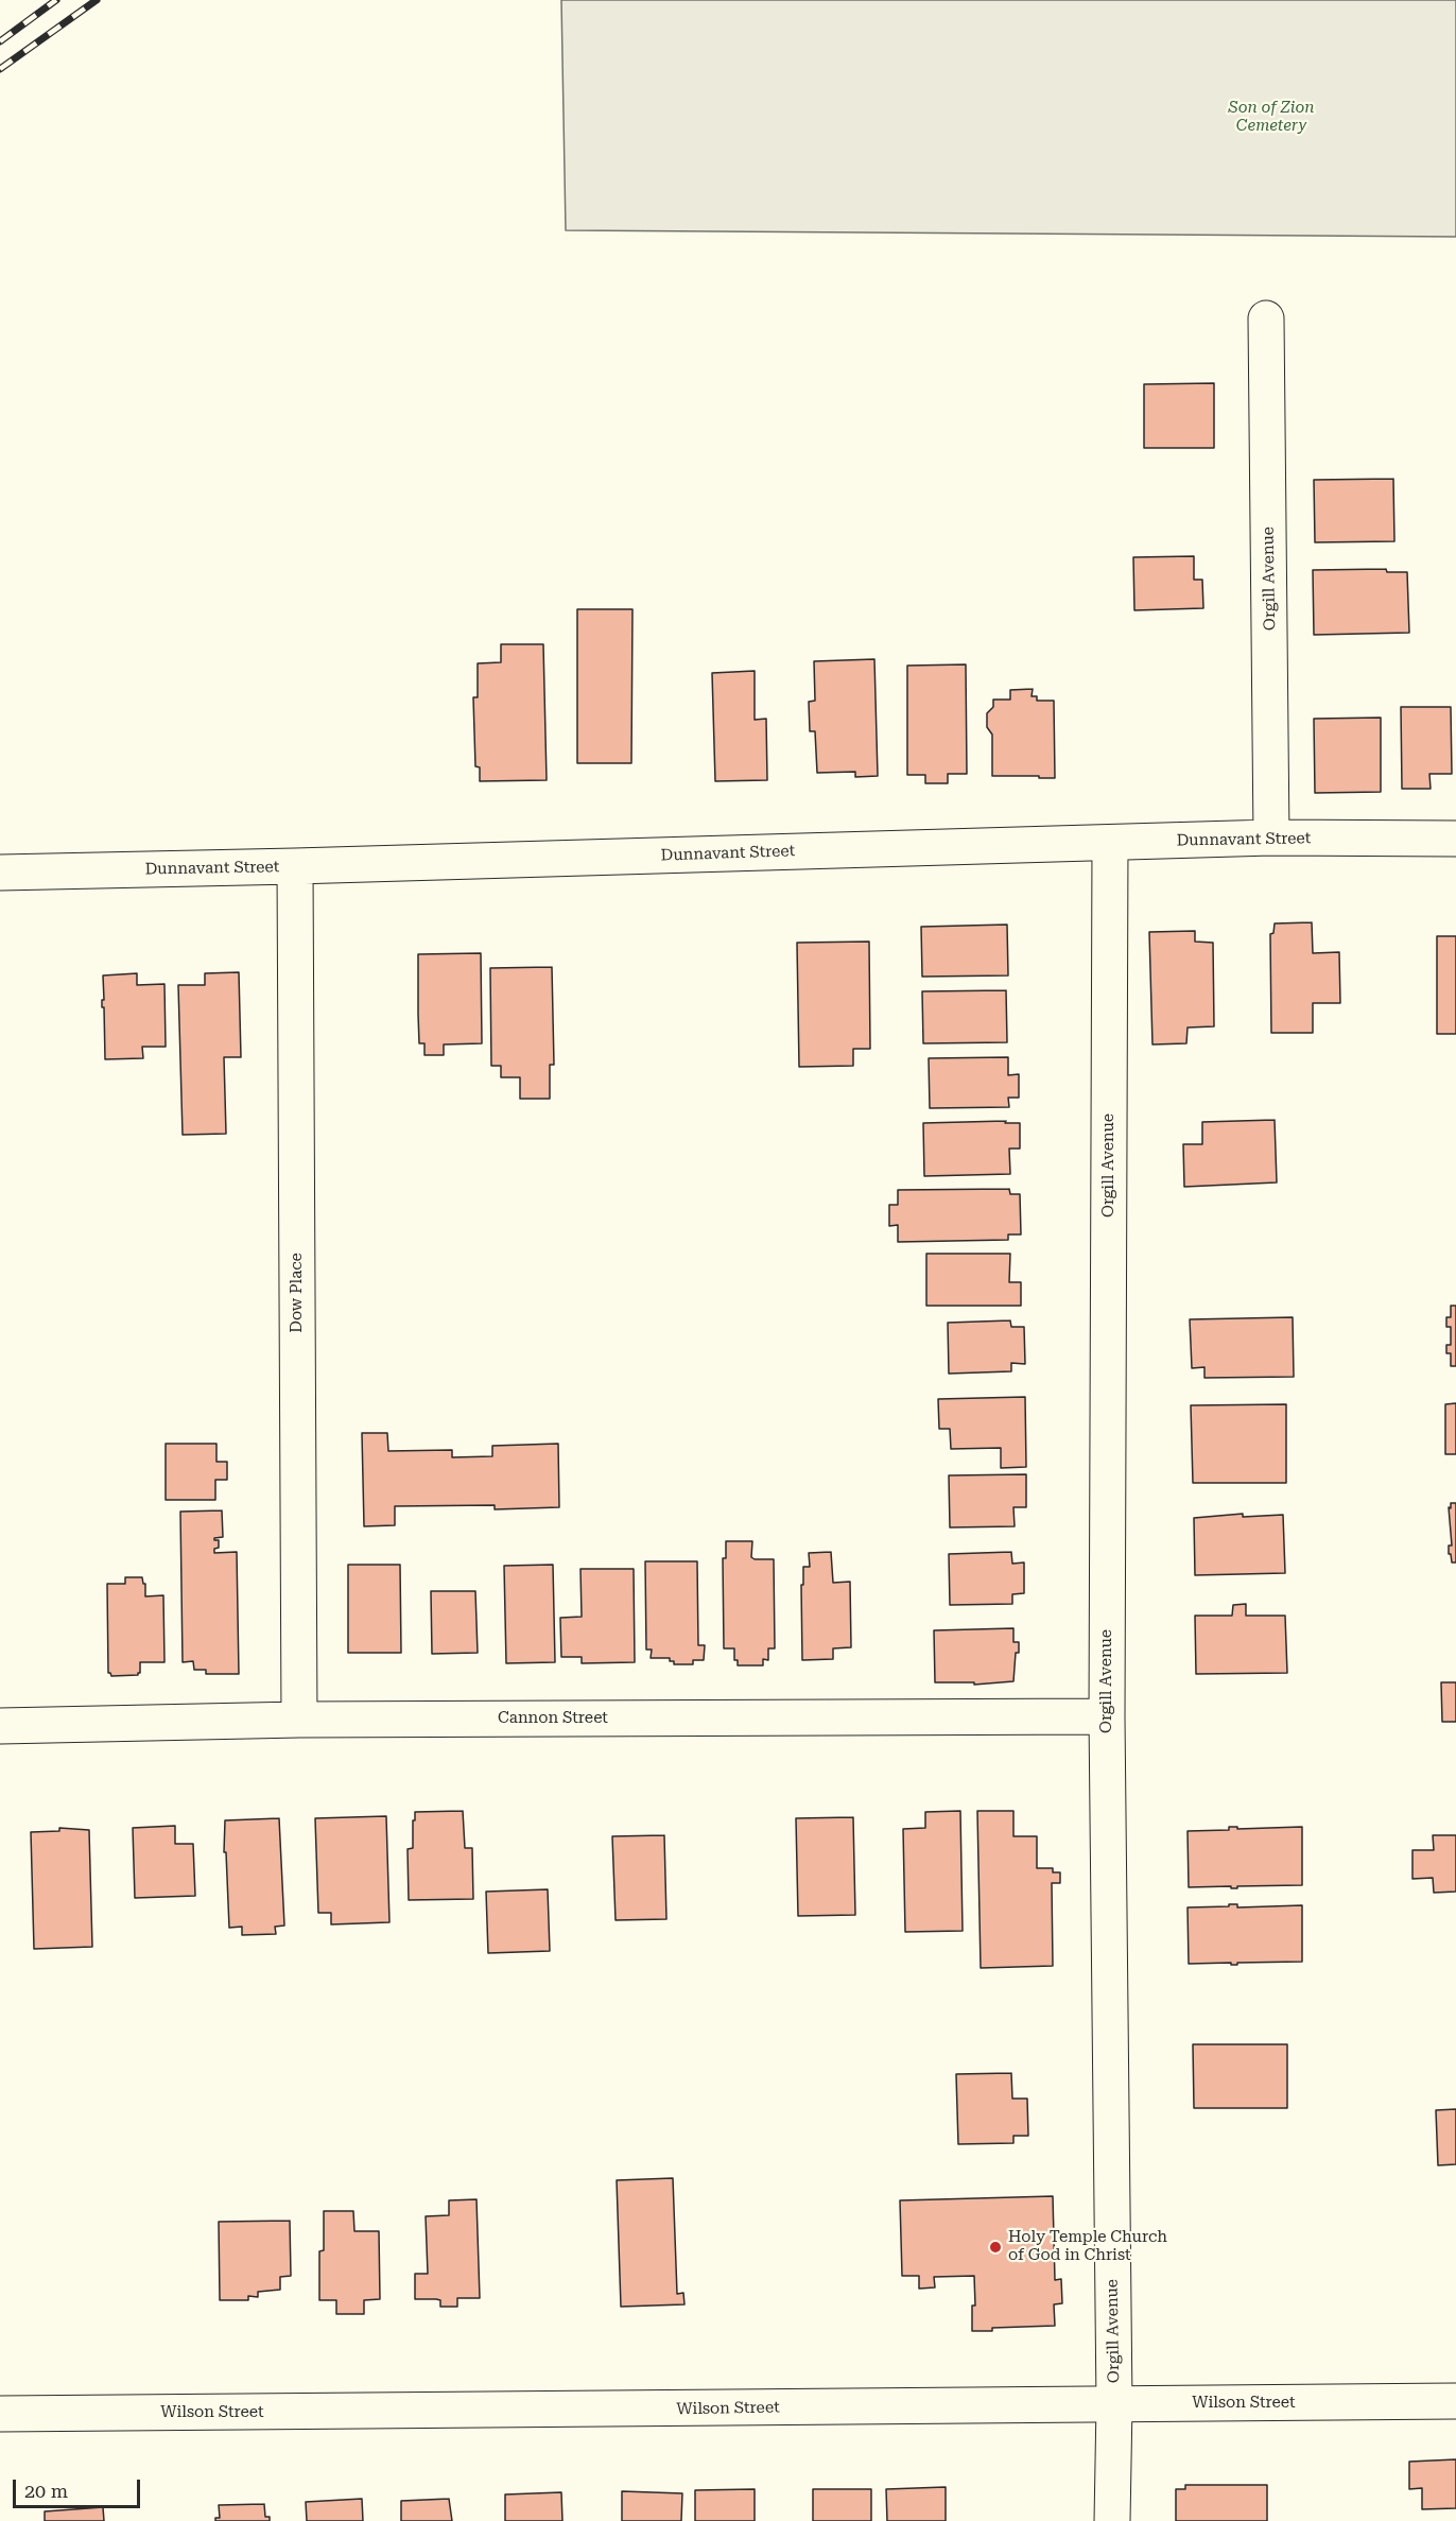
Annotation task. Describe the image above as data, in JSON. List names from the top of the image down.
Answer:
{
  "streets": {
    "street": [
      "Orgill Avenue",
      "Dunnavant Street",
      "Dow Place",
      "Cannon Street",
      "Wilson Street"
    ]
  },
  "crossings": [
    ["Orgill Avenue", "Dunnavant Street"],
    ["Orgill Avenue", "Cannon Street"],
    ["Orgill Avenue", "Wilson Street"],
    ["Dunnavant Street", "Dow Place"],
    ["Dow Place", "Cannon Street"]
  ],
  "parks": ["Son of Zion Cemetery"],
  "places": ["Holy Temple Church of God in Christ"],
  "scale_bar": "20 m"
}
